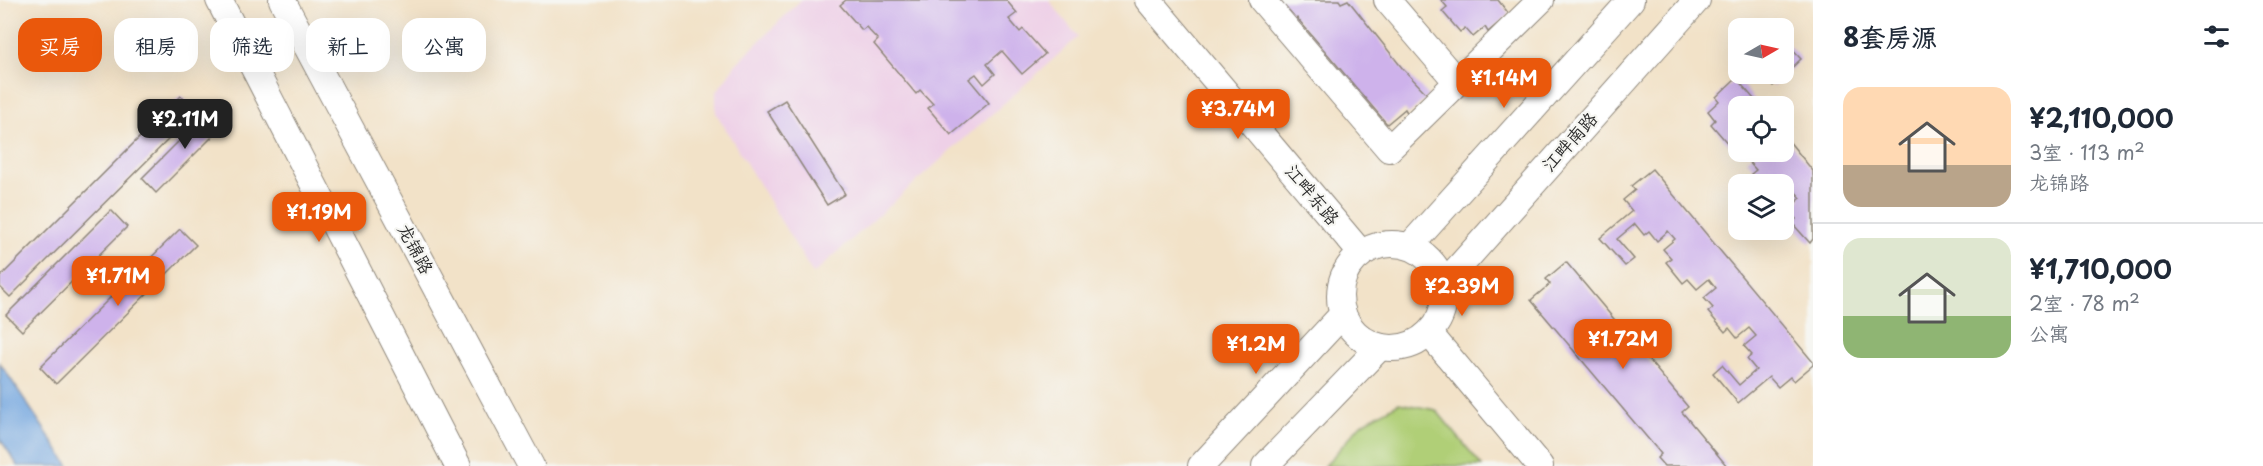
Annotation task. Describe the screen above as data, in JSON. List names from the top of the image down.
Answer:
{
  "streets": {
    "street": ["江畔南路", "江畔东路", "龙锦路"]
  },
  "crossings": [
    ["江畔南路", "江畔东路"]
  ],
  "north": "right",
  "page": {
    "heading": "8套房源",
    "chip": [
      "买房",
      "租房",
      "筛选",
      "新上",
      "公寓"
    ],
    "price": [
      "¥1.14M",
      "¥3.74M",
      "¥2.11M",
      "¥1.19M",
      "¥1.71M",
      "¥2.39M",
      "¥1.72M",
      "¥1.2M"
    ],
    "list": [
      {
        "name": "¥2,110,000",
        "note": "3室 · 113 m² · 龙锦路"
      },
      {
        "name": "¥1,710,000",
        "note": "2室 · 78 m² · 公寓"
      }
    ]
  }
}
